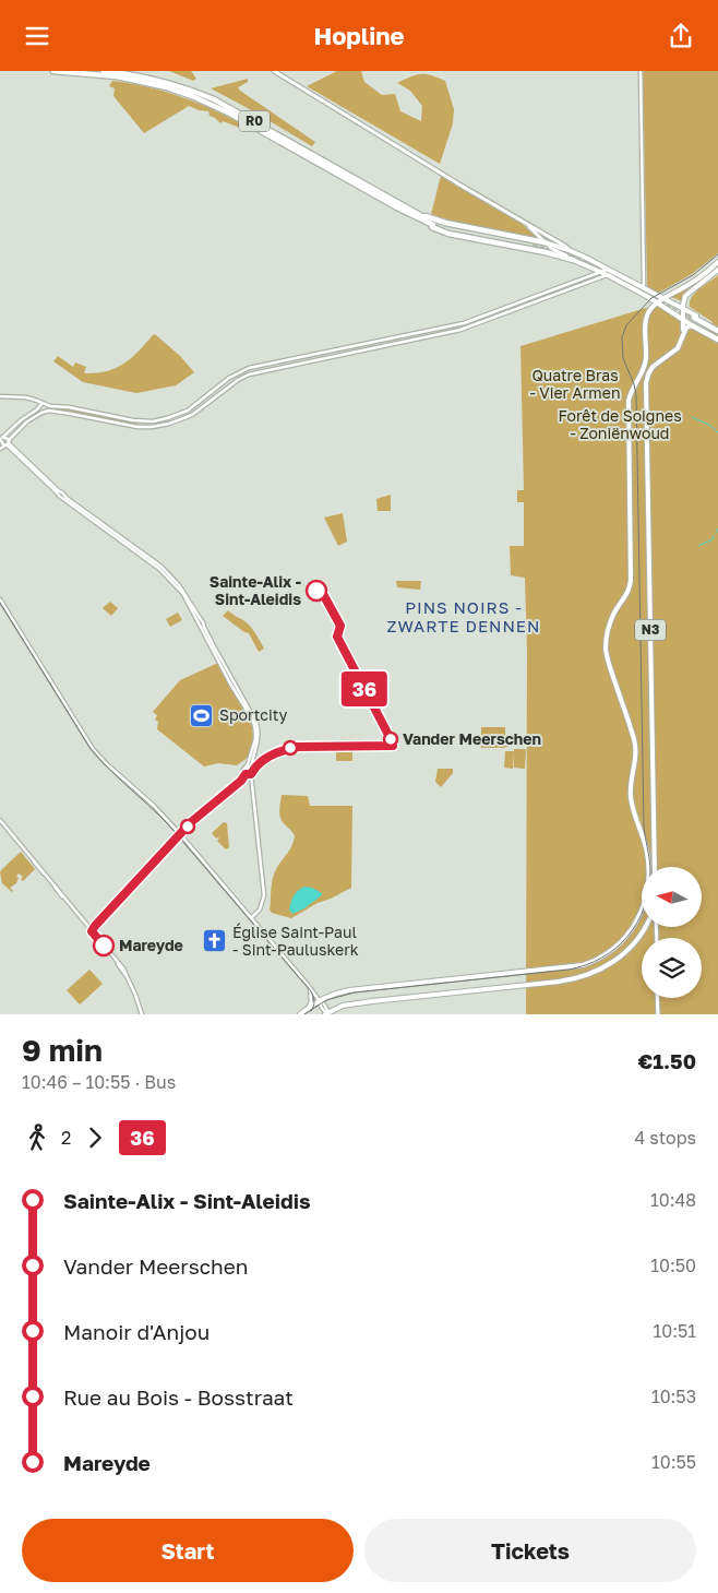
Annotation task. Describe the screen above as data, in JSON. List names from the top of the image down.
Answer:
{
  "streets": {
    "highway": ["R0"],
    "main road": ["N3"]
  },
  "districts": ["PINS NOIRS - ZWARTE DENNEN"],
  "parks": ["Quatre Bras - Vier Armen", "Forêt de Soignes - Zoniënwoud"],
  "places": {
    "other": ["Sainte-Alix - Sint-Aleidis", "Vander Meerschen", "Mareyde"],
    "sports": ["Sportcity"],
    "church": ["Église Saint-Paul - Sint-Pauluskerk"]
  },
  "lines": ["bus line 36"],
  "north": "left",
  "page": {
    "header": "Hopline",
    "on_map": "36",
    "heading": ["9 min", "10:46 – 10:55 · Bus", "€1.50"],
    "legs": ["2", "36", "4 stops"],
    "list": [
      {
        "name": "Sainte-Alix - Sint-Aleidis",
        "value": "10:48"
      },
      {
        "name": "Vander Meerschen",
        "value": "10:50"
      },
      {
        "name": "Manoir d'Anjou",
        "value": "10:51"
      },
      {
        "name": "Rue au Bois - Bosstraat",
        "value": "10:53"
      },
      {
        "name": "Mareyde",
        "value": "10:55"
      }
    ],
    "buttons": ["Start", "Tickets"]
  }
}
